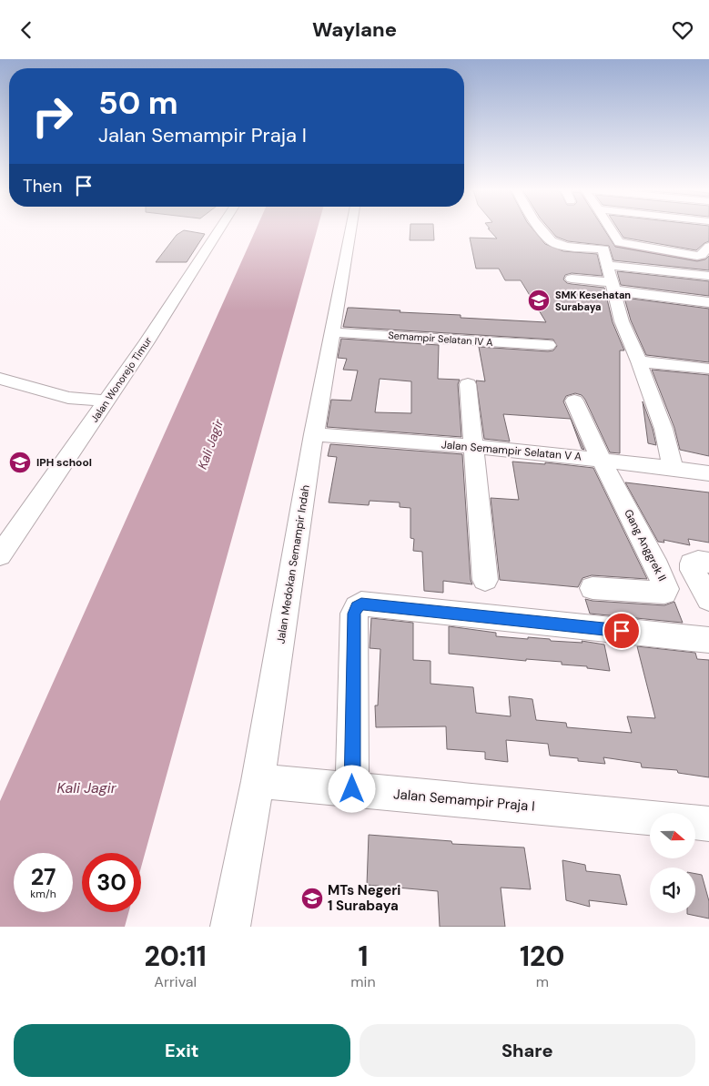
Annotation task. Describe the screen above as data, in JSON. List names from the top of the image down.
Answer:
{
  "streets": {
    "street": [
      "Semampir Selatan IV A",
      "Jalan Wonorejo Timur",
      "Jalan Semampir Selatan V A",
      "Gang Anggrek II",
      "Jalan Medokan Semampir Indah",
      "Jalan Semampir Praja I"
    ]
  },
  "crossings": [
    ["Semampir Selatan IV A", "Jalan Medokan Semampir Indah"],
    ["Jalan Semampir Selatan V A", "Gang Anggrek II"],
    ["Jalan Semampir Selatan V A", "Jalan Medokan Semampir Indah"],
    ["Jalan Medokan Semampir Indah", "Jalan Semampir Praja I"]
  ],
  "water": ["Kali Jagir"],
  "places": {
    "school or university": ["SMK Kesehatan Surabaya", "IPH school", "MTs Negeri 1 Surabaya"]
  },
  "north": "right",
  "page": {
    "header": "Waylane",
    "turn": ["50 m", "Jalan Semampir Praja I"],
    "then": "Then",
    "speed": "27 km/h",
    "limit": "30",
    "eta": [
      "20:11",
      "Arrival",
      "1",
      "min",
      "120",
      "m"
    ],
    "buttons": ["Exit", "Share"]
  }
}
